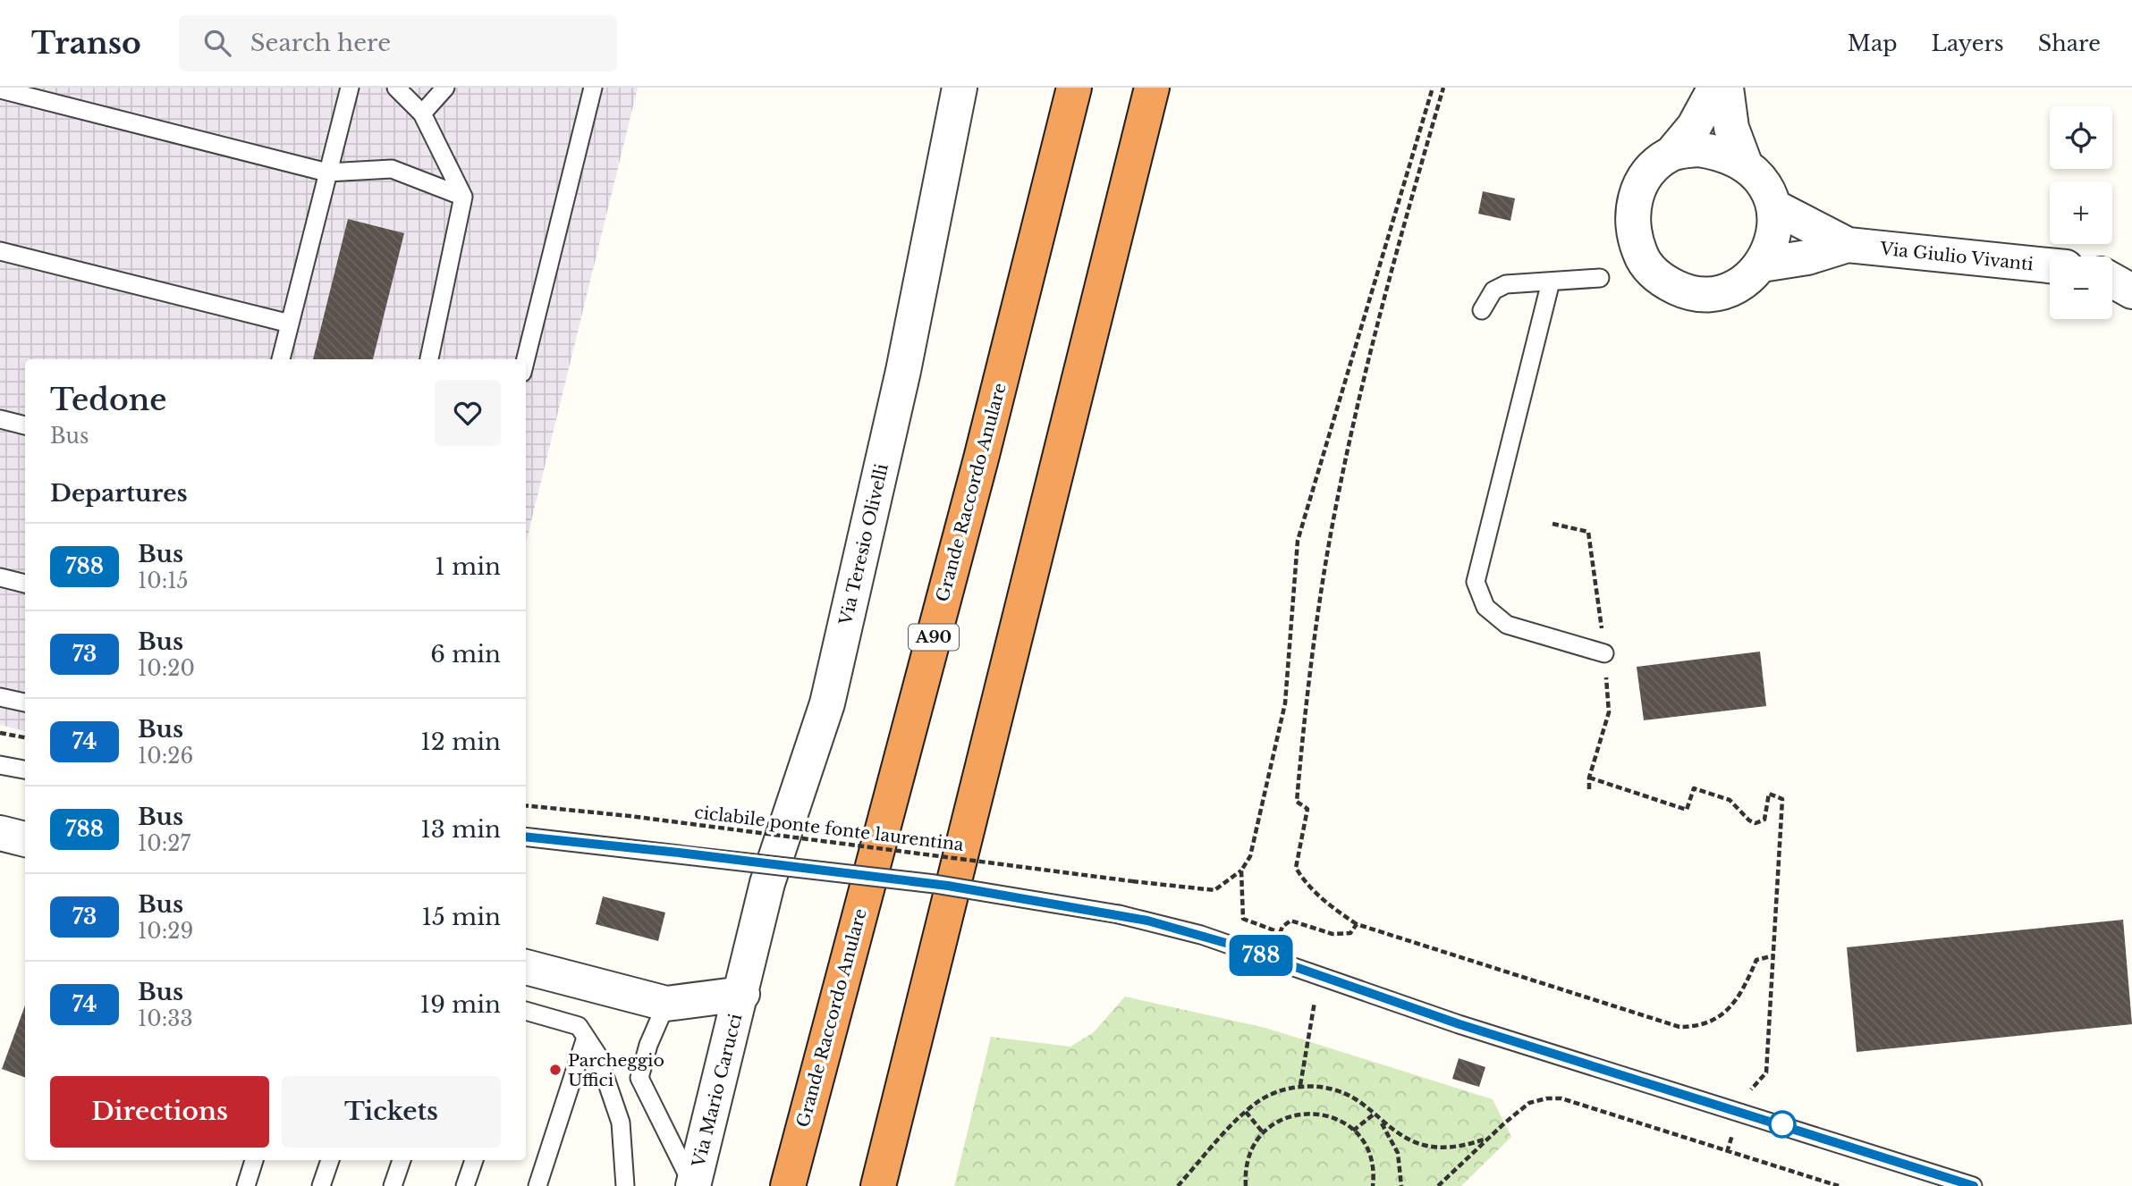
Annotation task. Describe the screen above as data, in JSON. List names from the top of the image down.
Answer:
{
  "streets": {
    "highway": ["Grande Raccordo Anulare", "A90"],
    "street": ["Via Giulio Vivanti", "Via Teresio Olivelli", "Via Mario Carucci"],
    "path": ["ciclabile ponte fonte laurentina"]
  },
  "crossings": [
    ["Via Teresio Olivelli", "Via Mario Carucci"]
  ],
  "places": ["Parcheggio Uffici"],
  "lines": ["bus line 788"],
  "page": {
    "header": "Transo",
    "search": "Search here",
    "nav": ["Map", "Layers", "Share"],
    "on_map": "788",
    "map_buttons": ["+", "−"],
    "heading": [
      ["Tedone", "Bus"],
      "Departures"
    ],
    "list": [
      {
        "mark": "788",
        "name": "Bus",
        "note": "10:15",
        "value": "1 min"
      },
      {
        "mark": "73",
        "name": "Bus",
        "note": "10:20",
        "value": "6 min"
      },
      {
        "mark": "74",
        "name": "Bus",
        "note": "10:26",
        "value": "12 min"
      },
      {
        "mark": "788",
        "name": "Bus",
        "note": "10:27",
        "value": "13 min"
      },
      {
        "mark": "73",
        "name": "Bus",
        "note": "10:29",
        "value": "15 min"
      },
      {
        "mark": "74",
        "name": "Bus",
        "note": "10:33",
        "value": "19 min"
      }
    ],
    "buttons": ["Directions", "Tickets"]
  }
}
